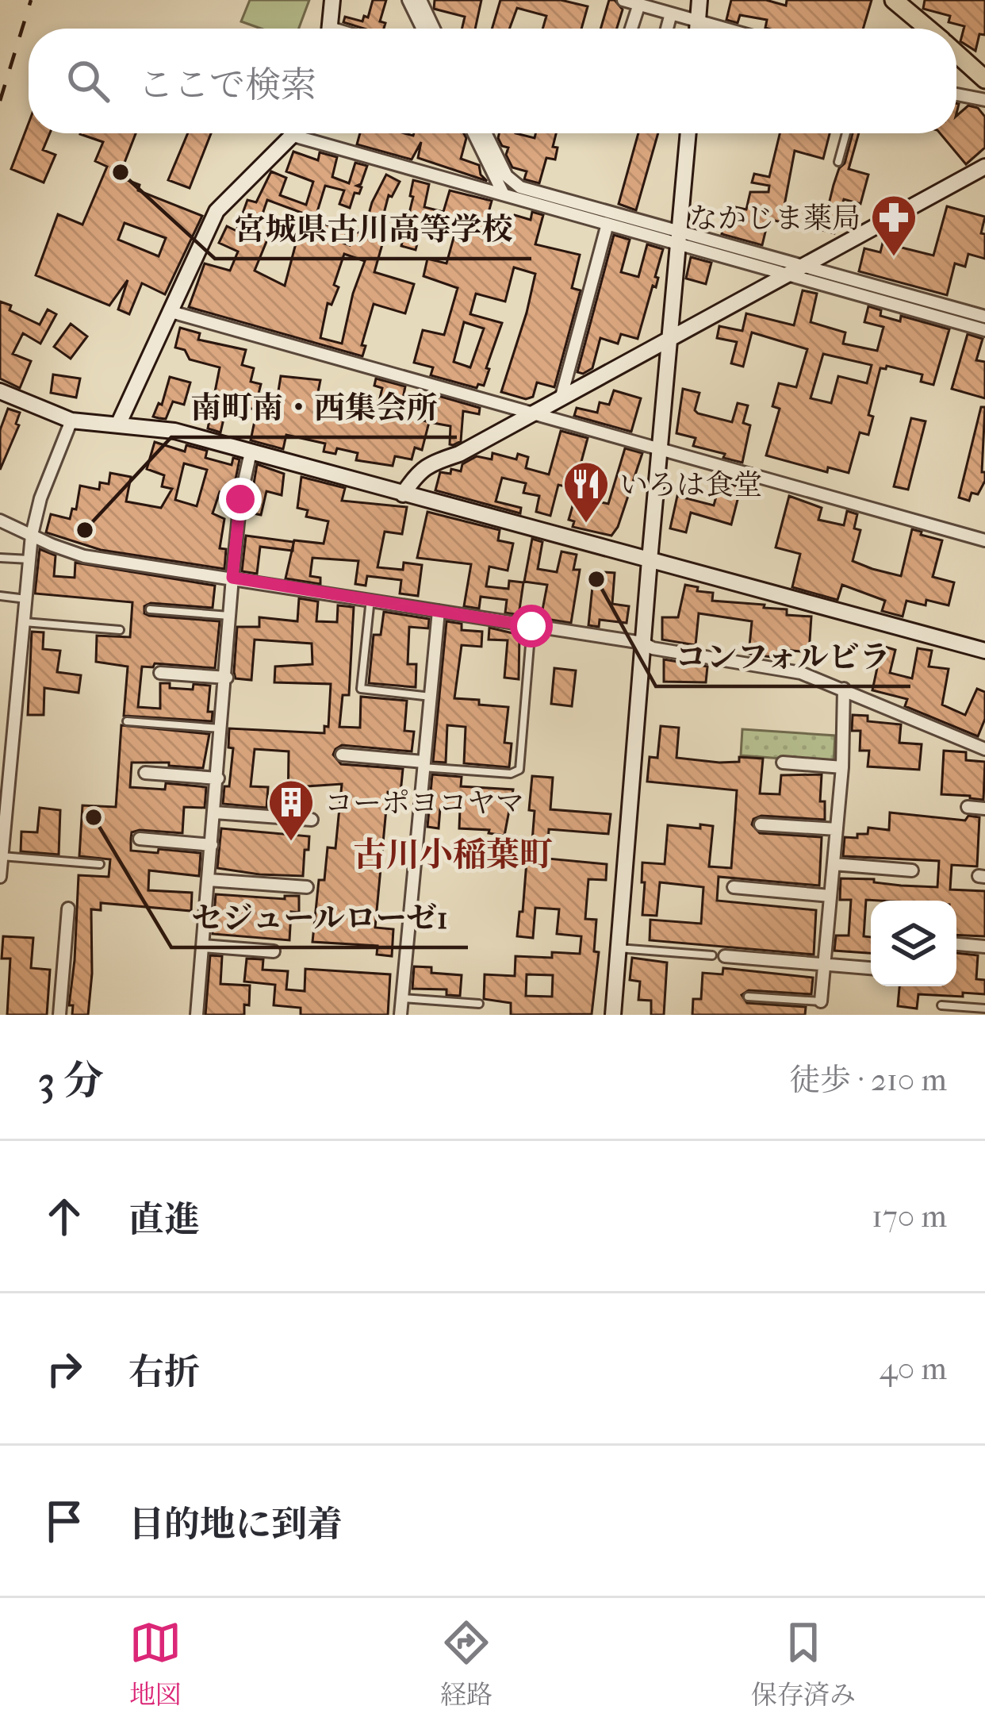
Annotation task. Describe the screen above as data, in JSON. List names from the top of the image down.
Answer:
{
  "districts": ["古川小稲葉町"],
  "places": {
    "other": [
      "宮城県古川高等学校",
      "南町南・西集会所",
      "コンフォルビラ",
      "セジュールローゼ1"
    ],
    "pharmacy": ["なかじま薬局"],
    "restaurant": ["いろは食堂"],
    "building": ["コーポヨコヤマ"]
  },
  "page": {
    "search": "ここで検索",
    "heading": ["3 分", "徒歩 · 210 m"],
    "list": [
      ["直進", "170 m"],
      ["右折", "40 m"],
      "目的地に到着"
    ],
    "nav": ["地図", "経路", "保存済み"]
  }
}
